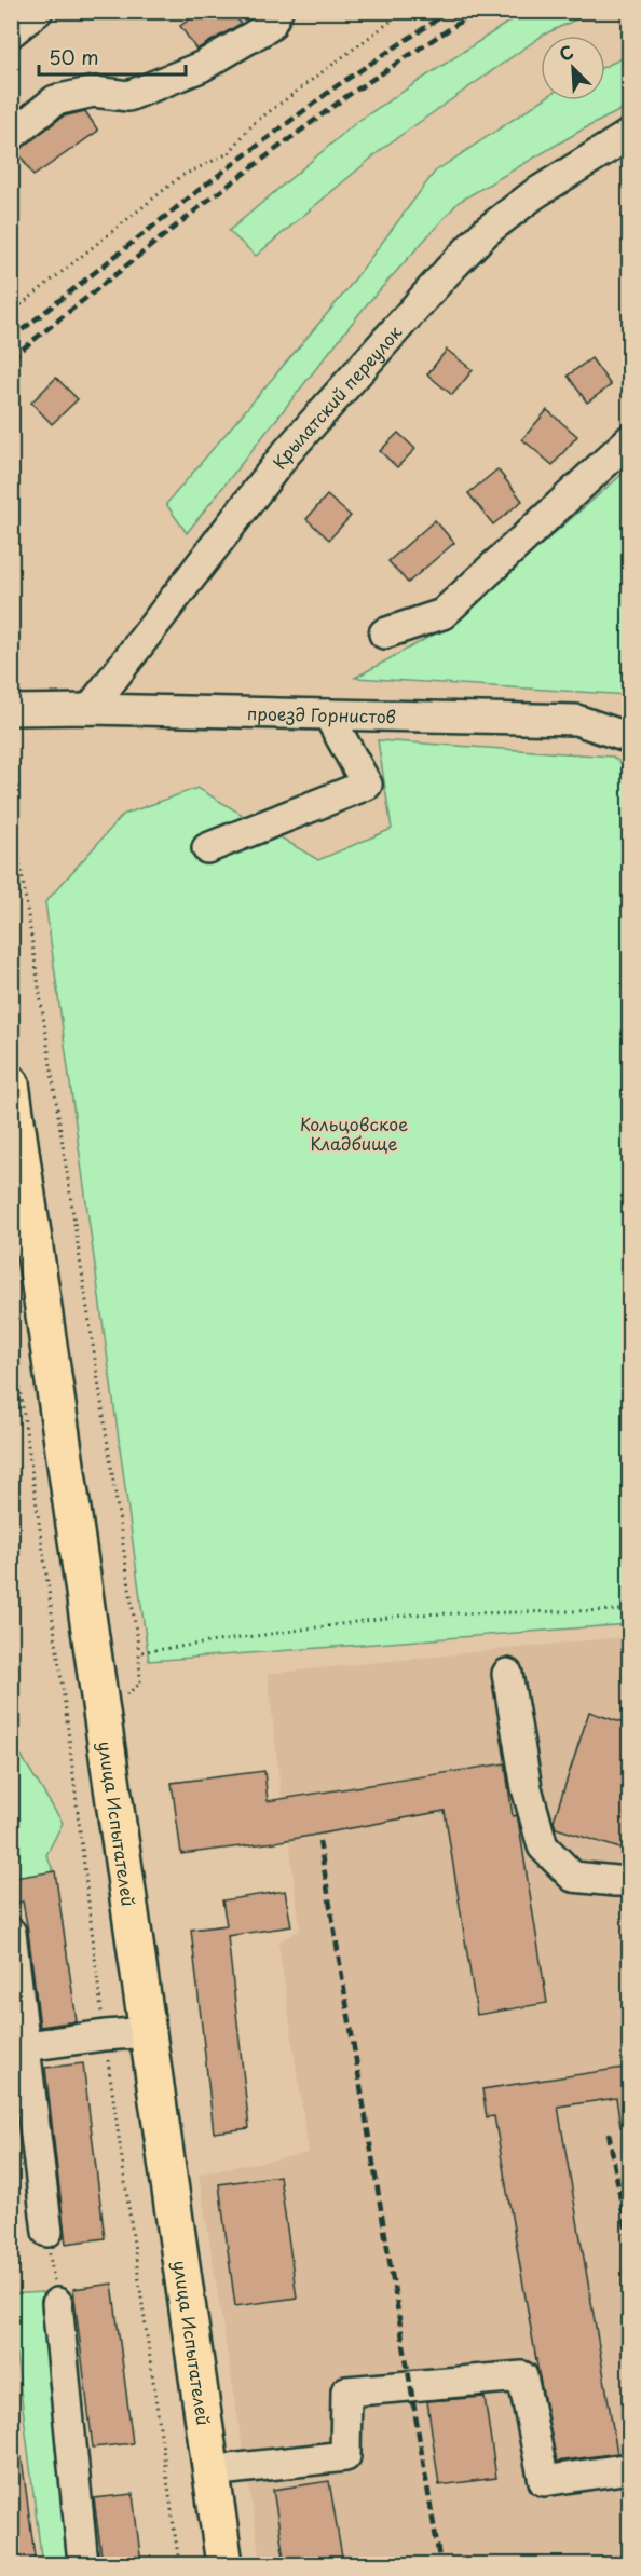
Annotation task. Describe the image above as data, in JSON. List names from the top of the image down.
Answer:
{
  "streets": {
    "main road": ["улица Испытателей"],
    "street": ["Крылатский переулок", "проезд Горнистов"]
  },
  "crossings": [
    ["Крылатский переулок", "проезд Горнистов"]
  ],
  "parks": ["Кольцовское Кладбище"],
  "scale_bar": "50 m",
  "north": "top left"
}
